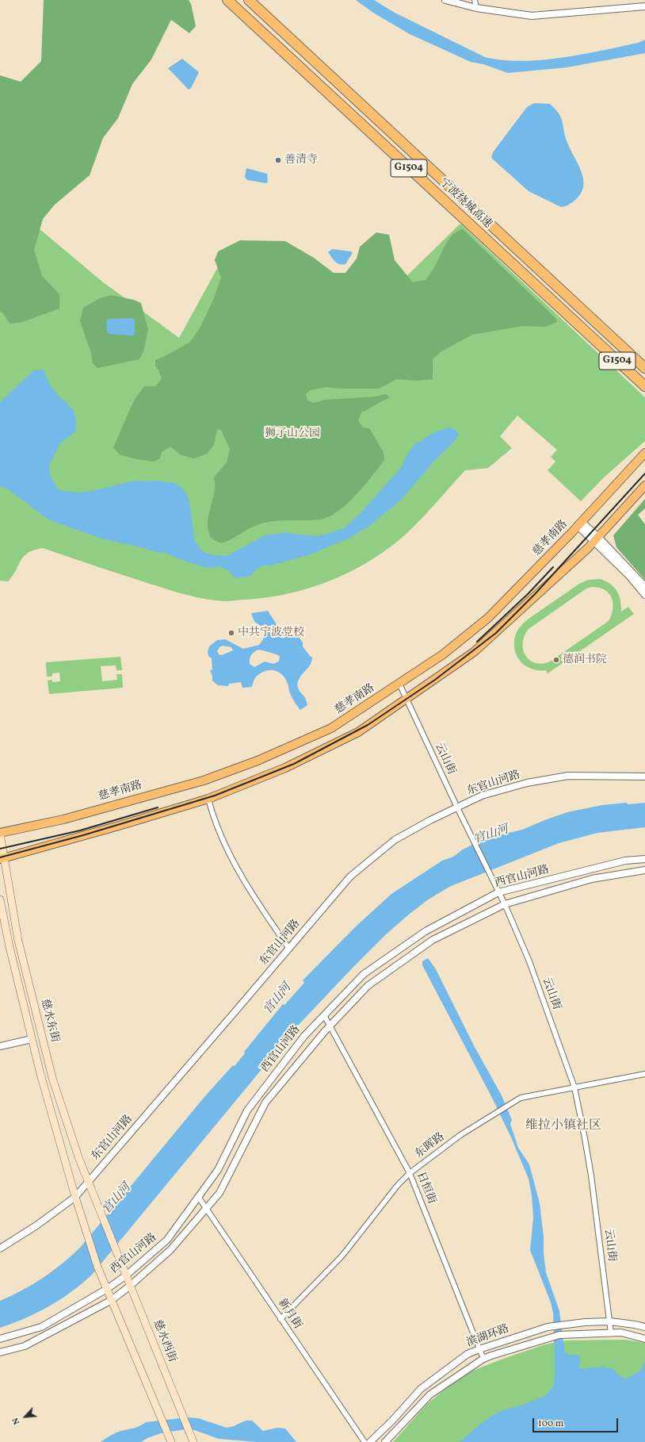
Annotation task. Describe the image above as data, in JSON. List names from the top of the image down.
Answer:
{
  "streets": {
    "highway": ["G1504", "宁波绕城高速"],
    "main road": ["慈孝南路", "慈水东街", "慈水西街"],
    "street": [
      "云山街",
      "东官山河路",
      "西官山河路",
      "东晖路",
      "日恒街",
      "新月街",
      "滨湖环路"
    ]
  },
  "crossings": [
    ["慈孝南路", "云山街"],
    ["慈孝南路", "慈水东街"],
    ["云山街", "东官山河路"],
    ["云山街", "西官山河路"],
    ["云山街", "东晖路"],
    ["云山街", "滨湖环路"],
    ["东官山河路", "慈水东街"],
    ["西官山河路", "慈水东街"],
    ["西官山河路", "日恒街"],
    ["西官山河路", "新月街"],
    ["西官山河路", "慈水西街"],
    ["慈水东街", "慈水西街"],
    ["东晖路", "日恒街"],
    ["东晖路", "新月街"],
    ["日恒街", "滨湖环路"]
  ],
  "districts": ["维拉小镇社区"],
  "water": ["官山河"],
  "parks": ["狮子山公园"],
  "places": ["善清寺", "中共宁波党校", "德润书院"],
  "scale_bar": "100 m",
  "north": "bottom left"
}
